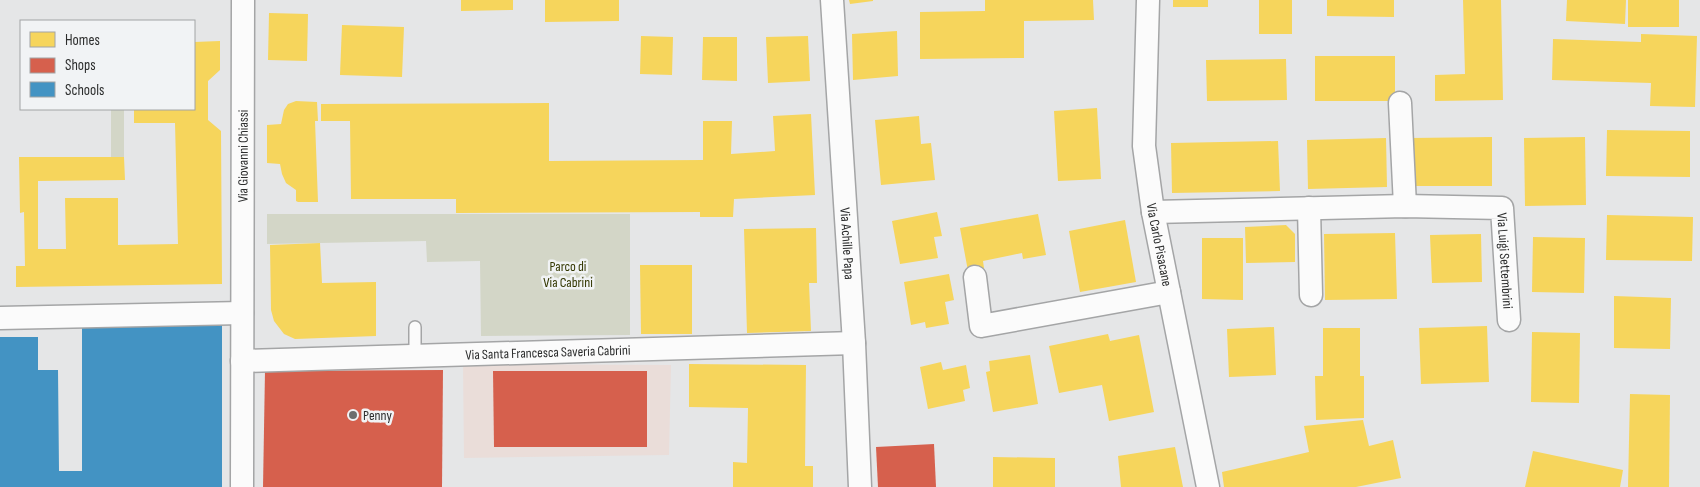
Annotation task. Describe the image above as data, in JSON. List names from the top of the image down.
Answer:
{
  "streets": {
    "street": [
      "Via Giovanni Chiassi",
      "Via Achille Papa",
      "Via Carlo Pisacane",
      "Via Luigi Settembrini",
      "Via Santa Francesca Saveria Cabrini"
    ]
  },
  "crossings": [
    ["Via Giovanni Chiassi", "Via Santa Francesca Saveria Cabrini"],
    ["Via Achille Papa", "Via Santa Francesca Saveria Cabrini"],
    ["Via Carlo Pisacane", "Via Luigi Settembrini"]
  ],
  "parks": ["Parco di Via Cabrini"],
  "places": ["Penny"],
  "legend": ["Homes", "Shops", "Schools"]
}
